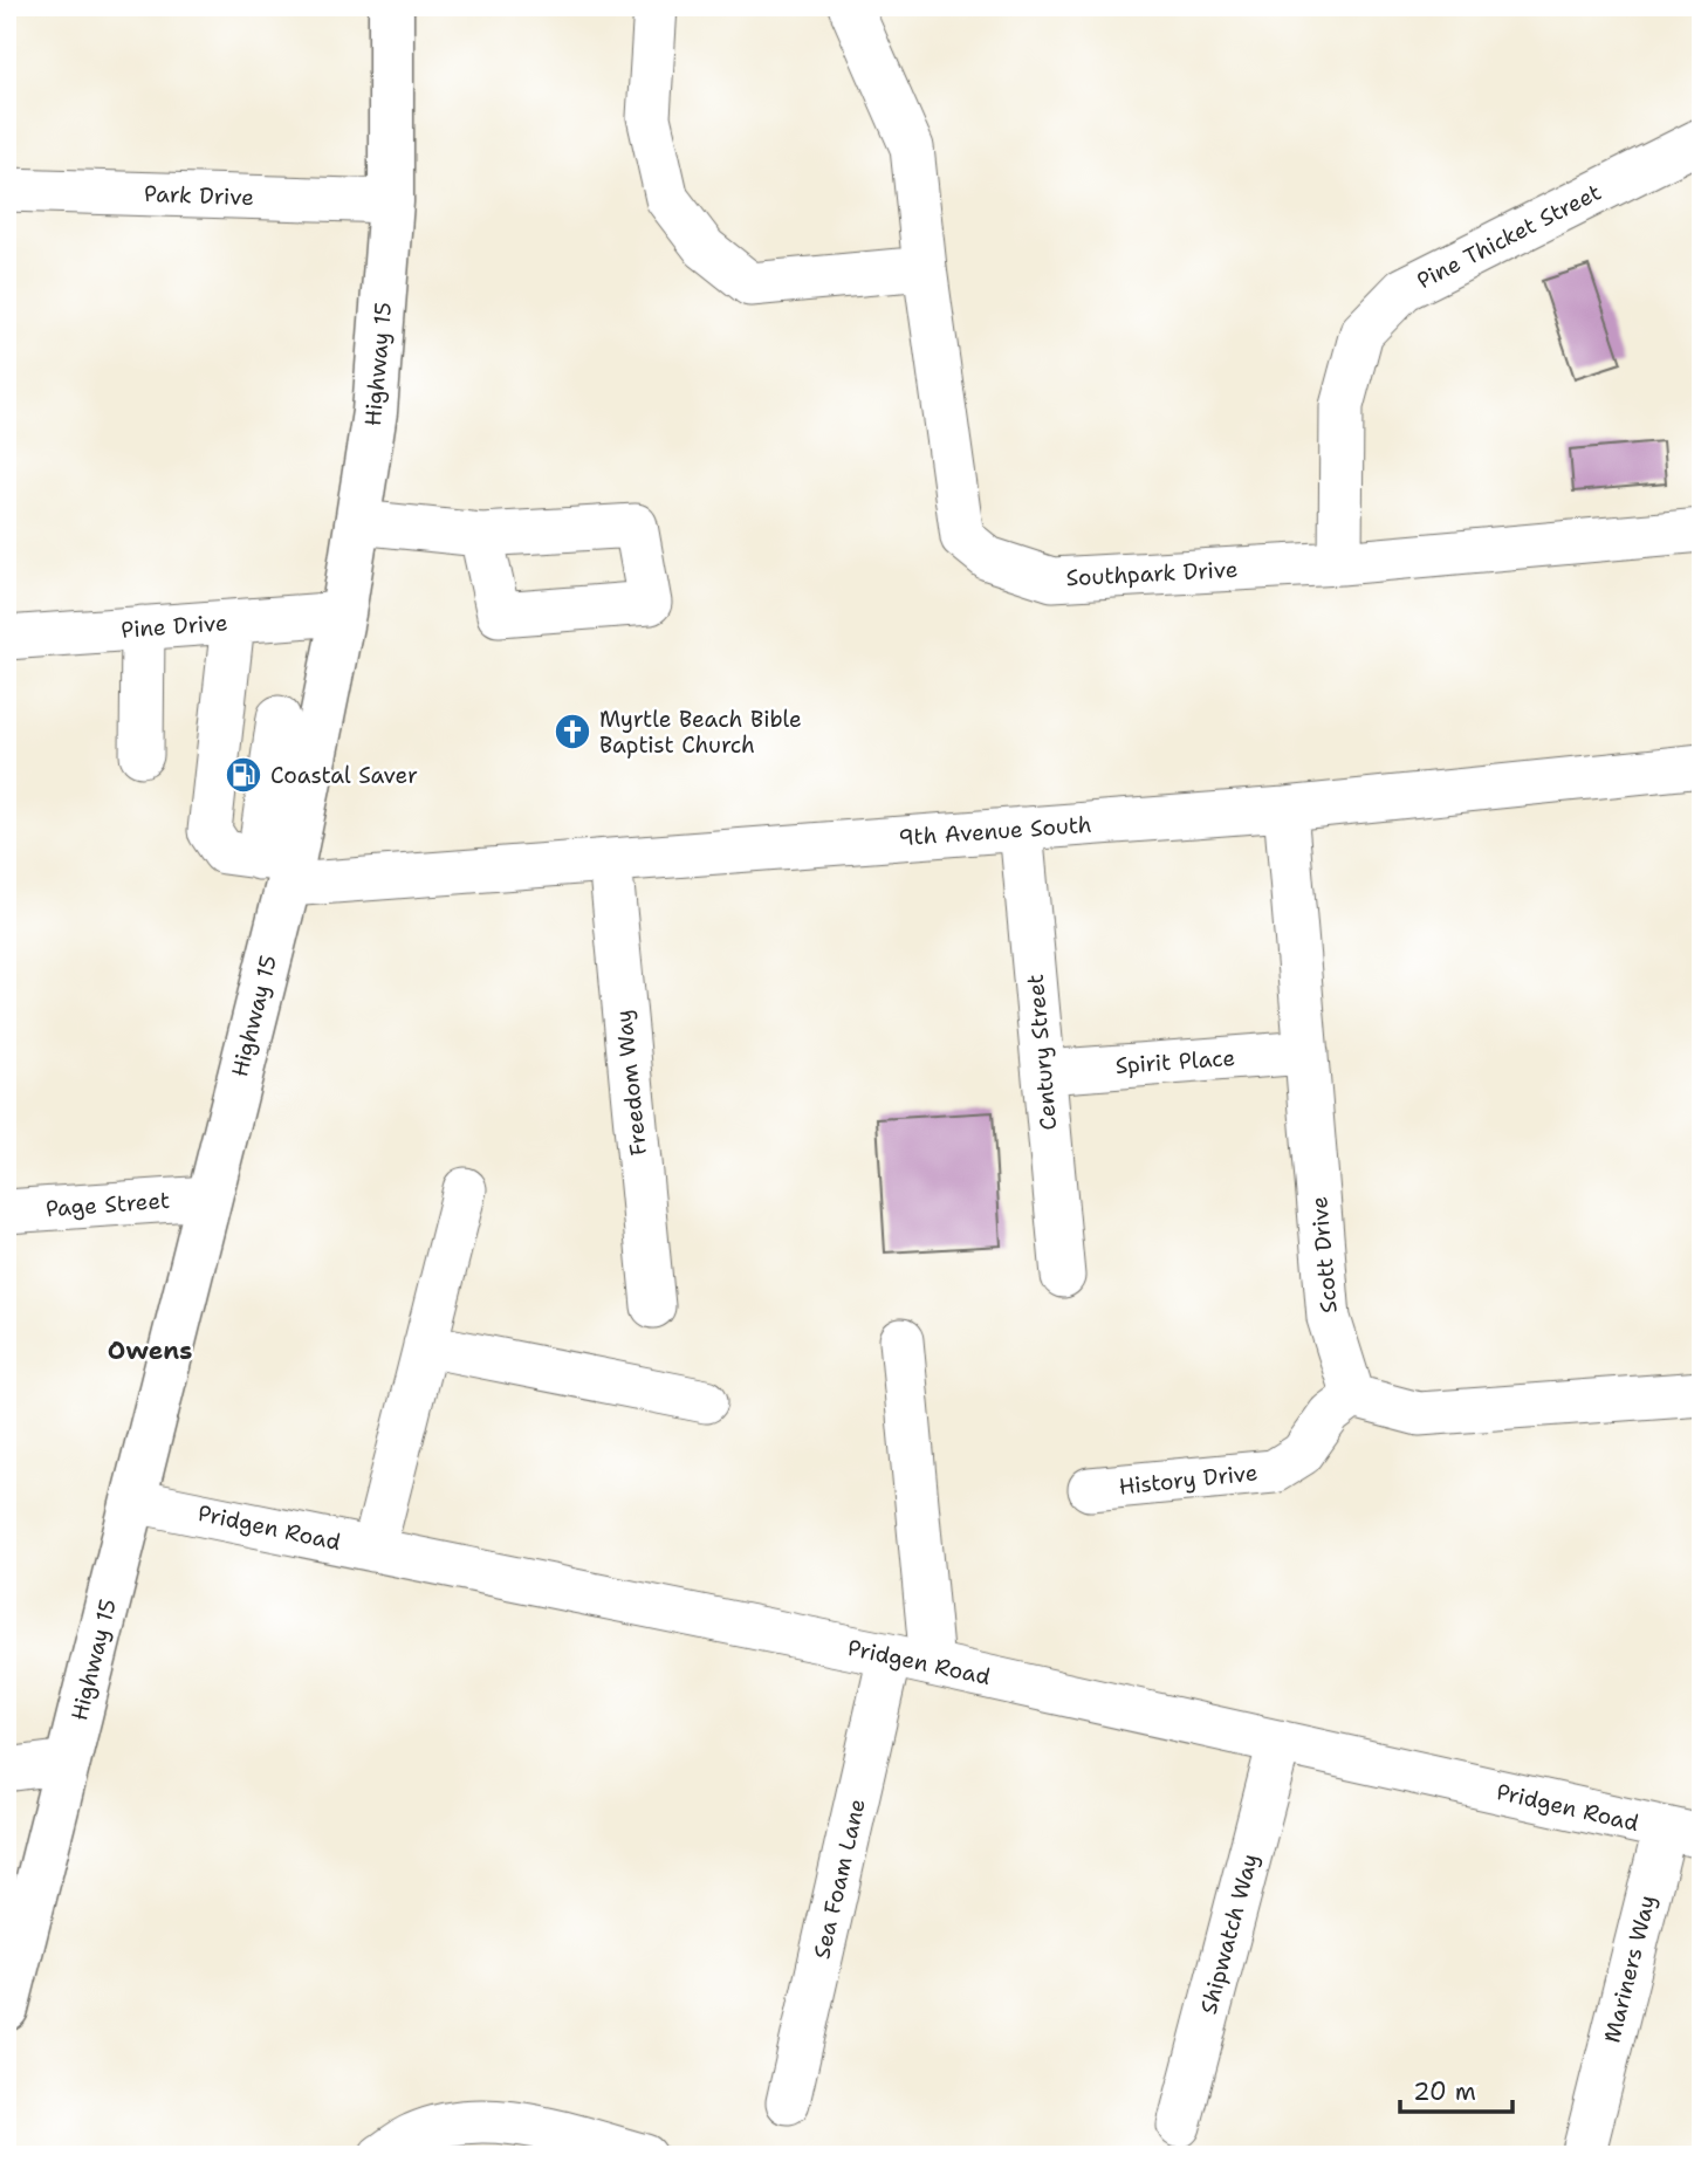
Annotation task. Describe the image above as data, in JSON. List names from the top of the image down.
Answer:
{
  "streets": {
    "main road": ["Highway 15"],
    "street": [
      "Park Drive",
      "Pine Thicket Street",
      "Southpark Drive",
      "Pine Drive",
      "9th Avenue South",
      "Century Street",
      "Spirit Place",
      "Freedom Way",
      "Page Street",
      "Scott Drive",
      "History Drive",
      "Pridgen Road",
      "Sea Foam Lane",
      "Shipwatch Way",
      "Mariners Way"
    ]
  },
  "crossings": [
    ["Park Drive", "Highway 15"],
    ["Pine Thicket Street", "Southpark Drive"],
    ["Highway 15", "Pine Drive"],
    ["Highway 15", "9th Avenue South"],
    ["Highway 15", "Page Street"],
    ["Highway 15", "Pridgen Road"],
    ["9th Avenue South", "Century Street"],
    ["9th Avenue South", "Freedom Way"],
    ["9th Avenue South", "Scott Drive"],
    ["Century Street", "Spirit Place"],
    ["Spirit Place", "Scott Drive"],
    ["Scott Drive", "History Drive"],
    ["Pridgen Road", "Sea Foam Lane"],
    ["Pridgen Road", "Shipwatch Way"],
    ["Pridgen Road", "Mariners Way"]
  ],
  "districts": ["Owens"],
  "places": {
    "church": ["Myrtle Beach Bible Baptist Church"],
    "fuel station": ["Coastal Saver"]
  },
  "scale_bar": "20 m"
}
